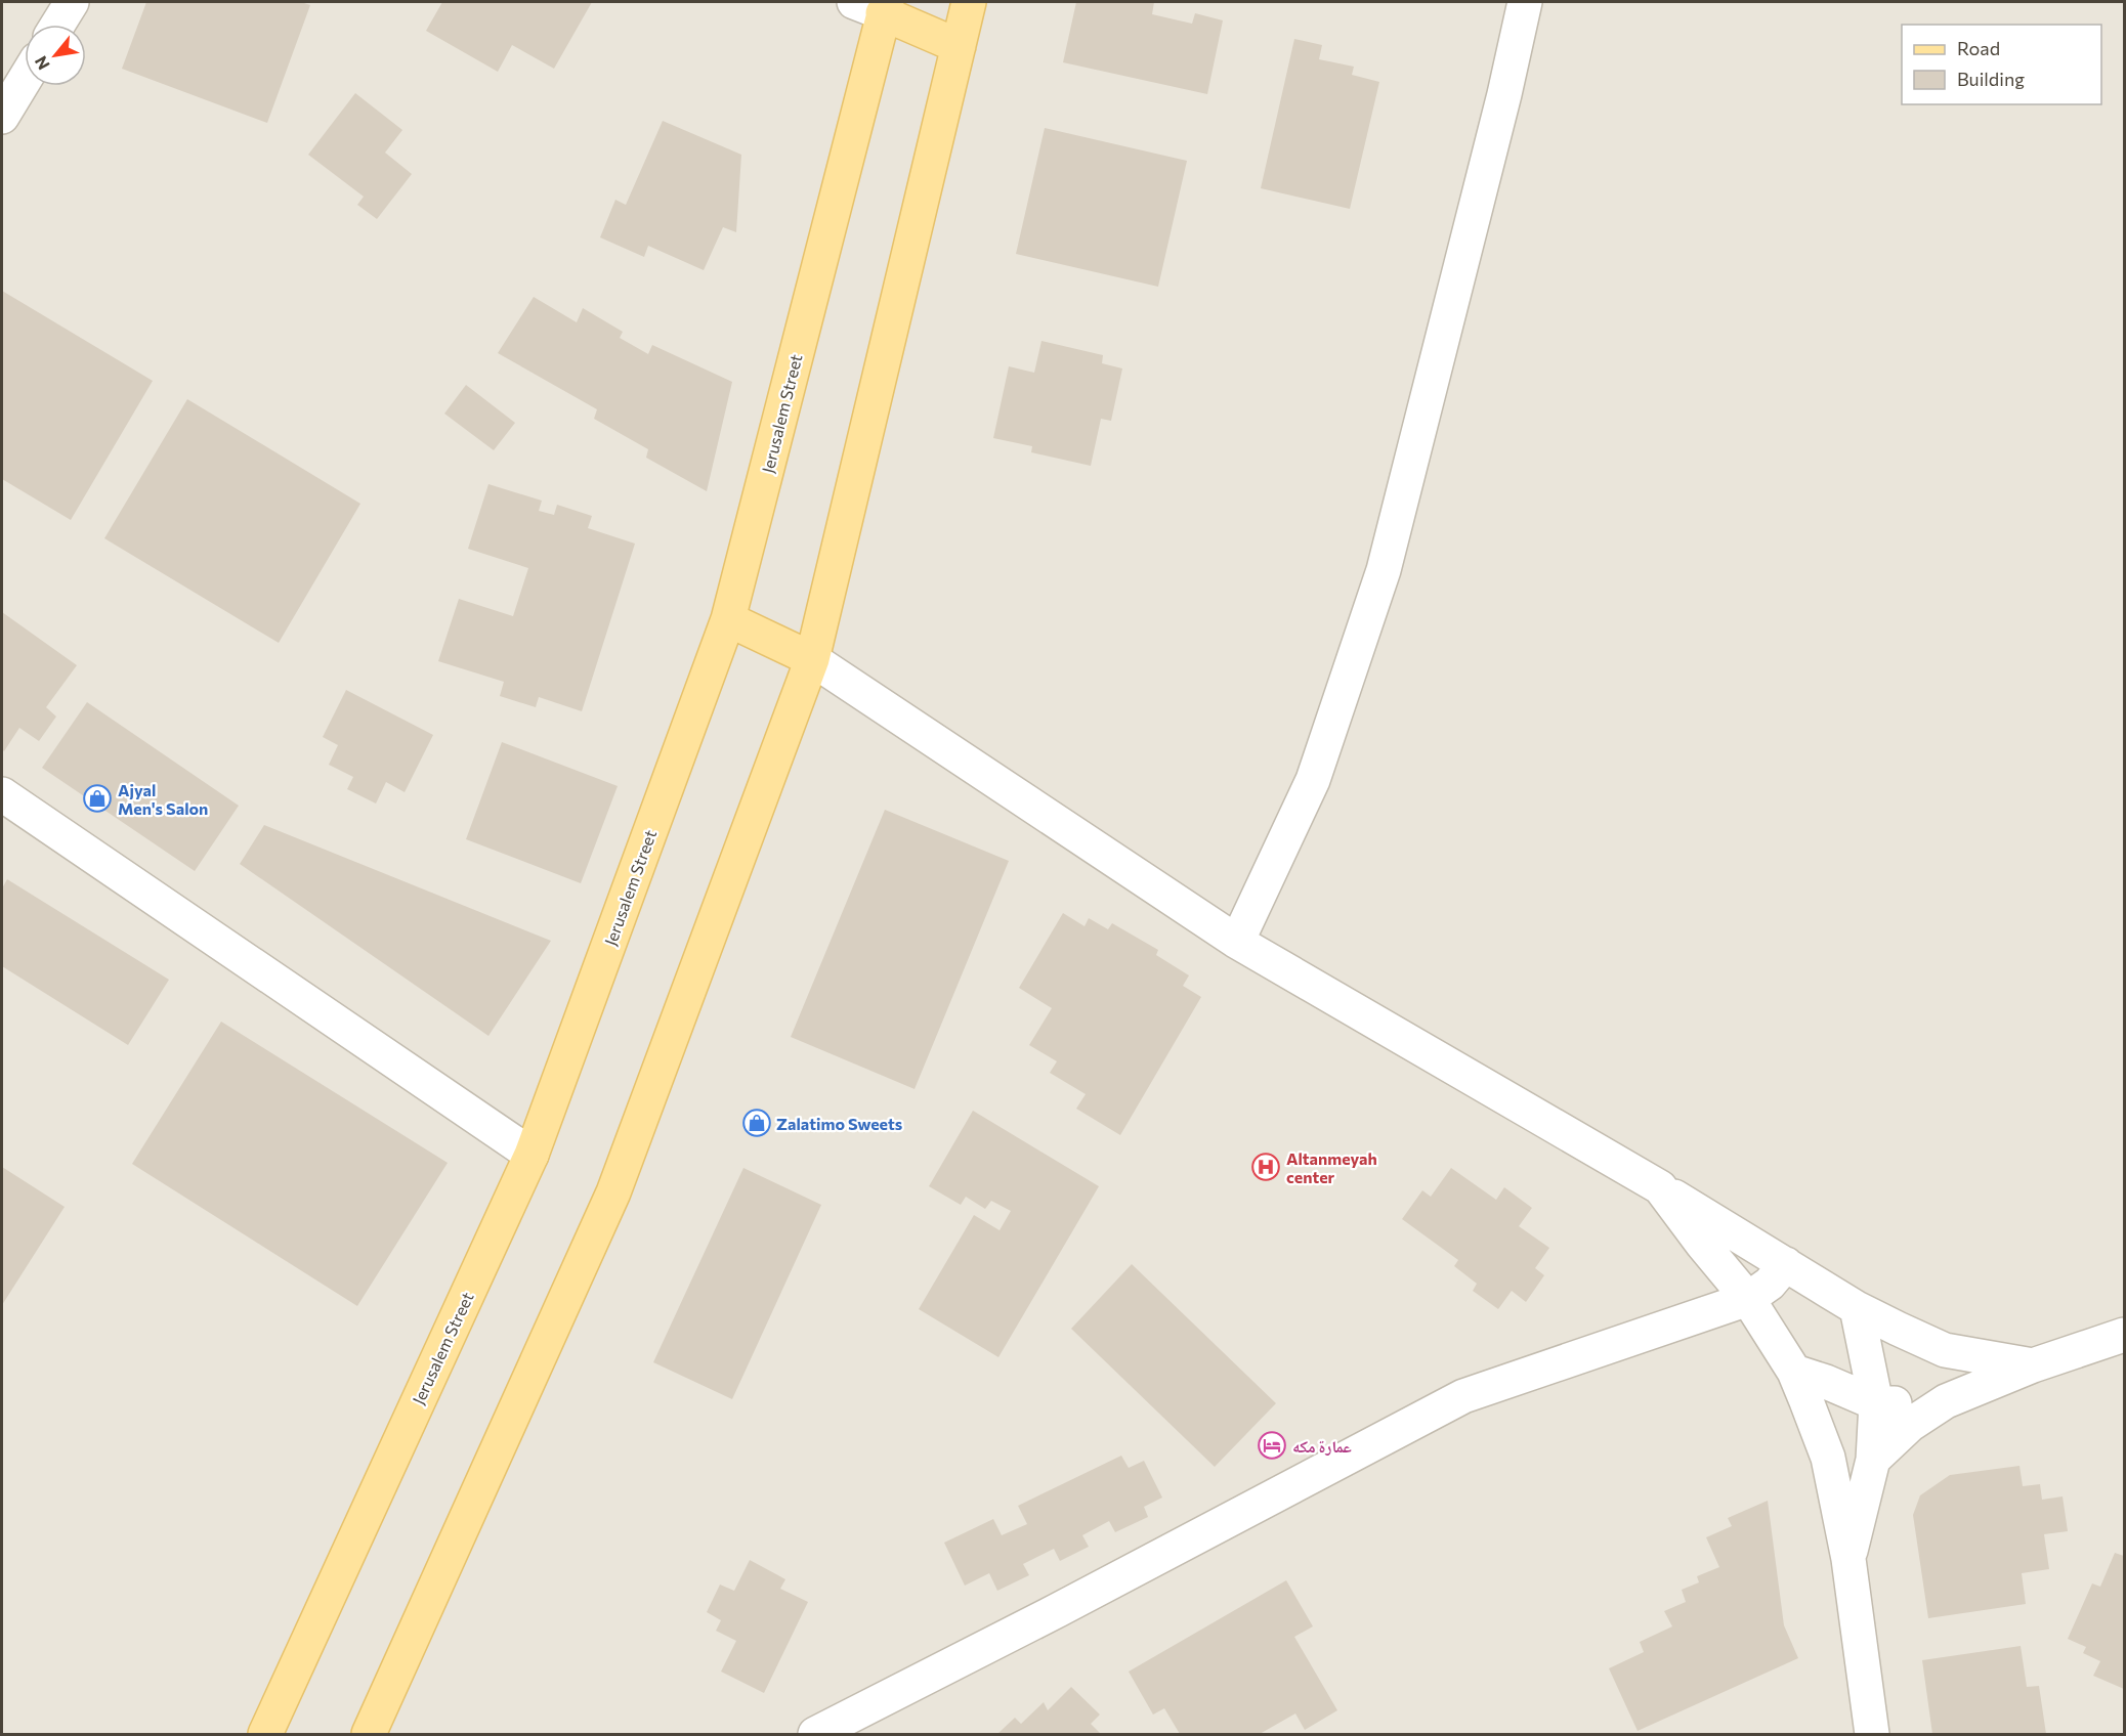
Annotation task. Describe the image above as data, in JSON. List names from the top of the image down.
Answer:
{
  "streets": {
    "main road": ["Jerusalem Street"]
  },
  "places": {
    "shop": ["Ajyal Men's Salon", "Zalatimo Sweets"],
    "hospital": ["Altanmeyah center"],
    "hotel": ["عمارة مكه"]
  },
  "legend": ["Road", "Building"],
  "north": "bottom left"
}
